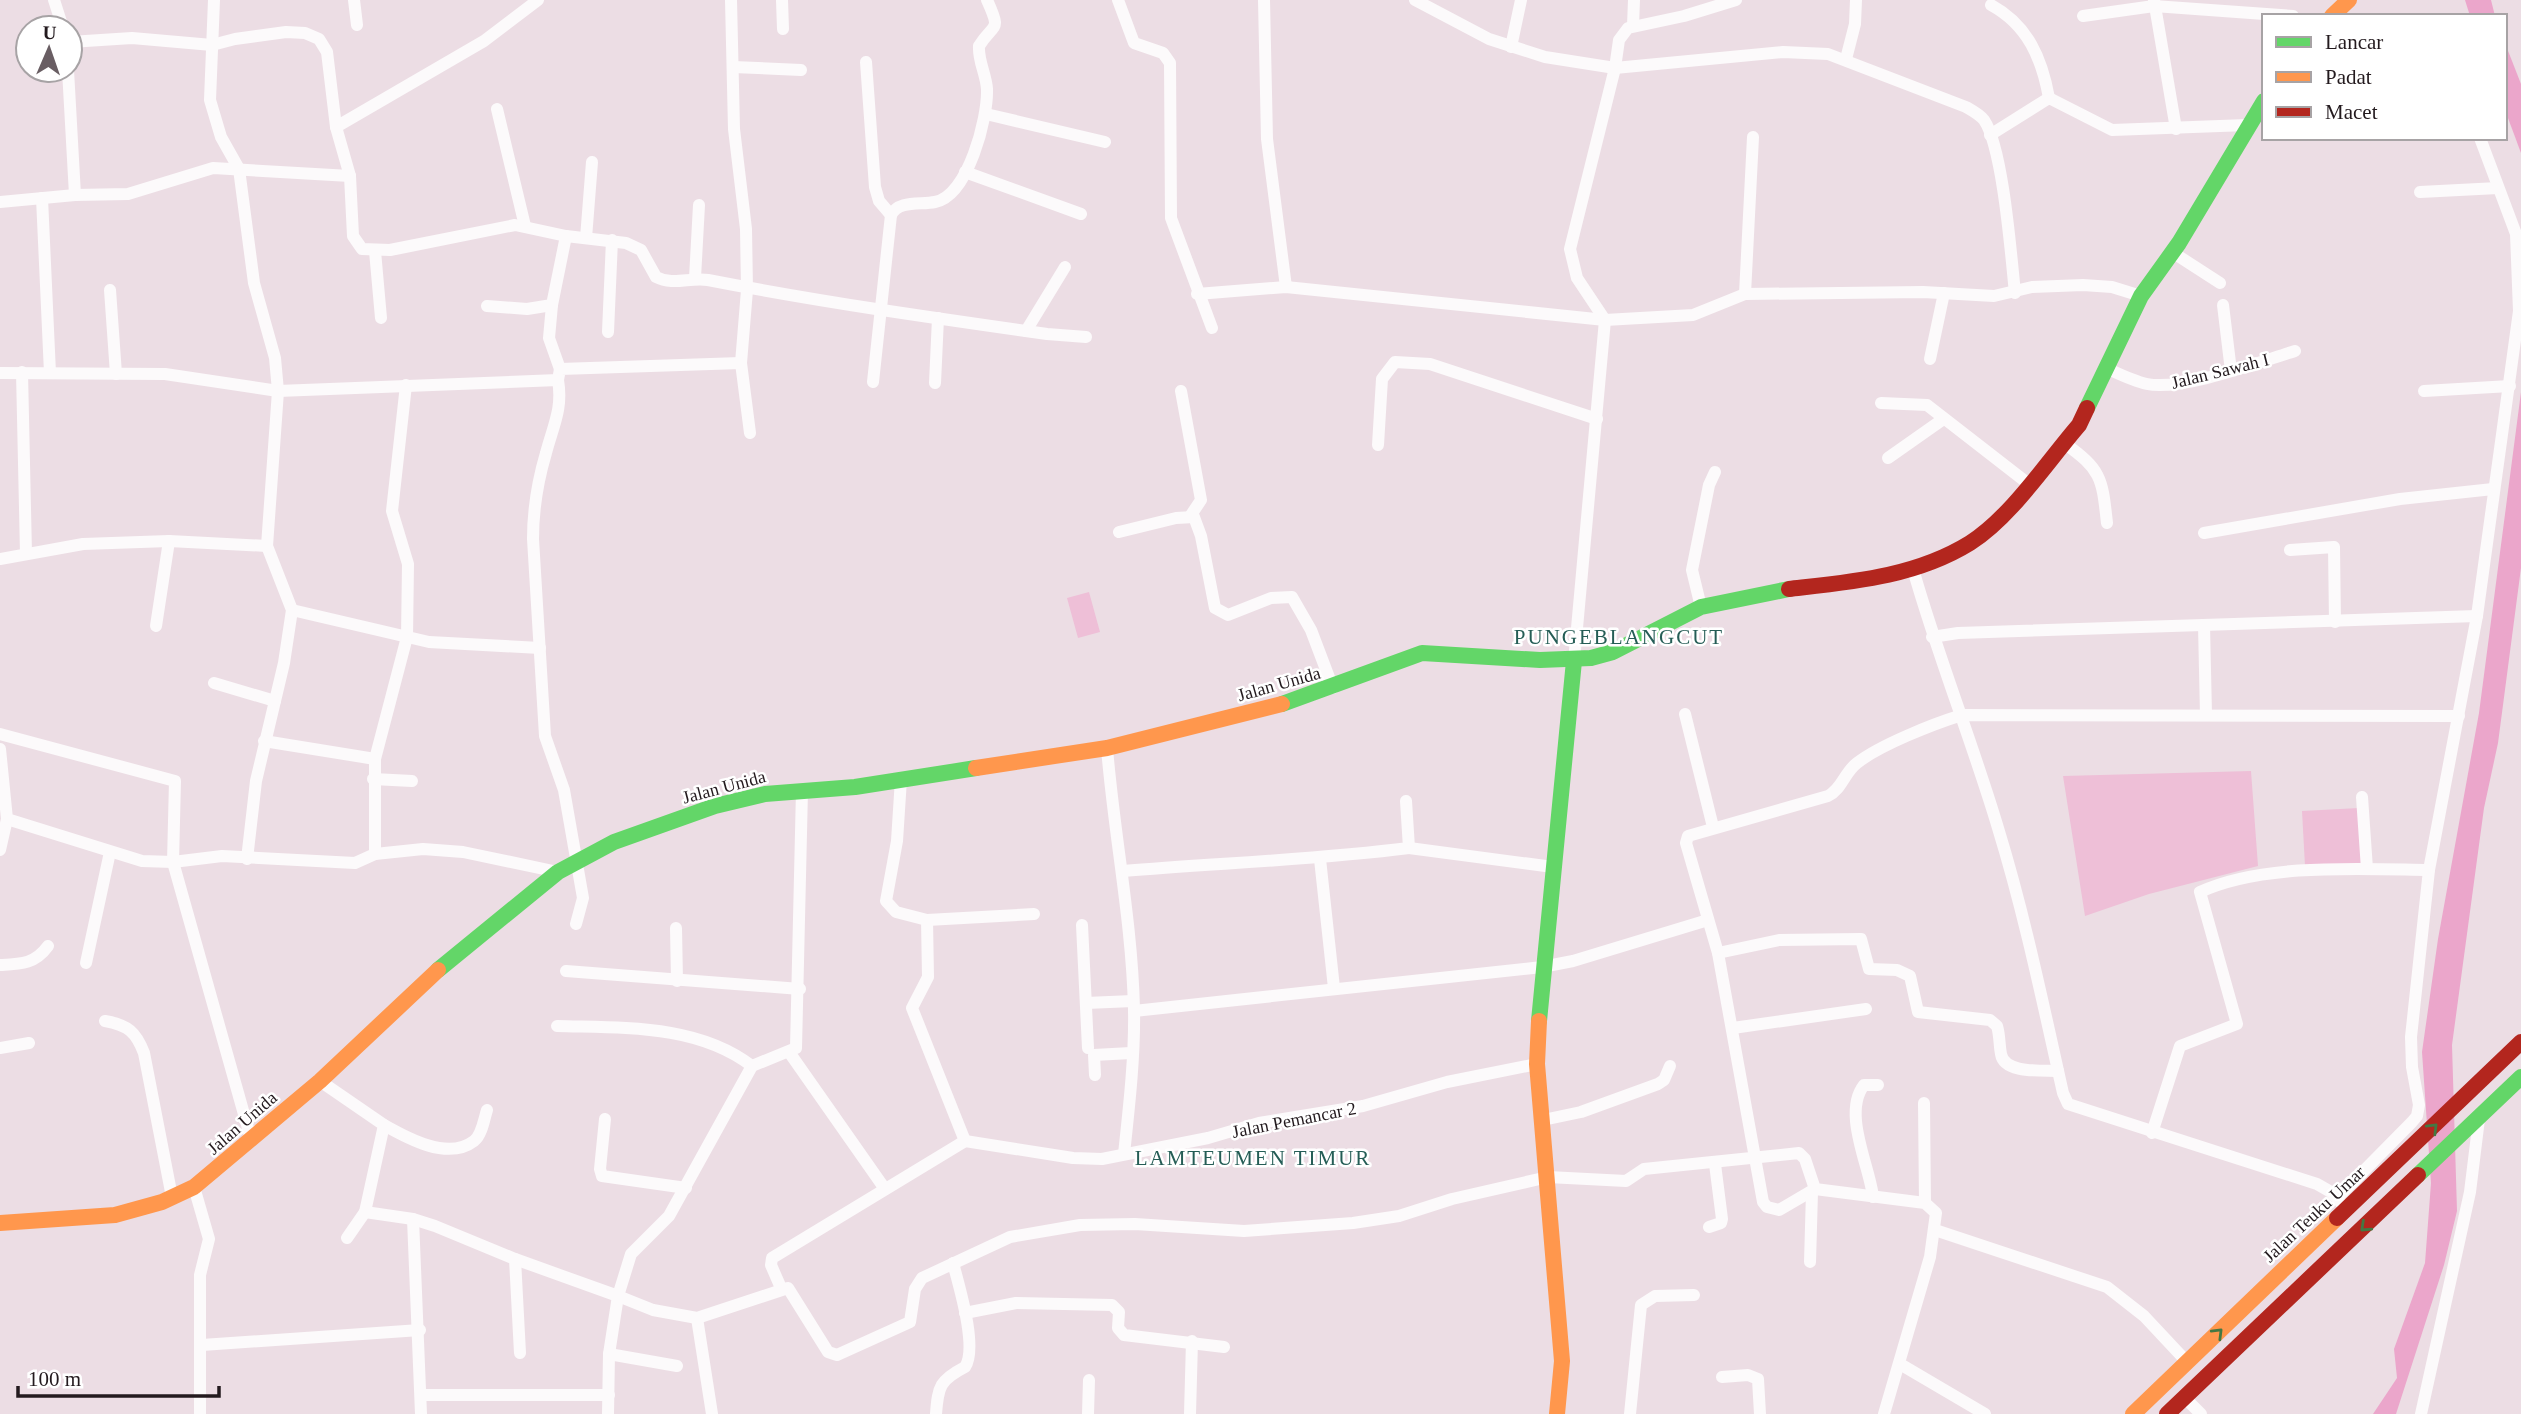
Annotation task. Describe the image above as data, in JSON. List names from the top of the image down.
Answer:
{
  "streets": {
    "main road": ["Jalan Unida", "Jalan Teuku Umar"],
    "street": ["Jalan Sawah I", "Jalan Pemancar 2"]
  },
  "crossings": [
    ["Jalan Sawah I", "Jalan Unida"]
  ],
  "districts": ["PUNGEBLANGCUT", "LAMTEUMEN TIMUR"],
  "legend": ["Lancar", "Padat", "Macet"],
  "scale_bar": "100 m",
  "north": "top"
}
